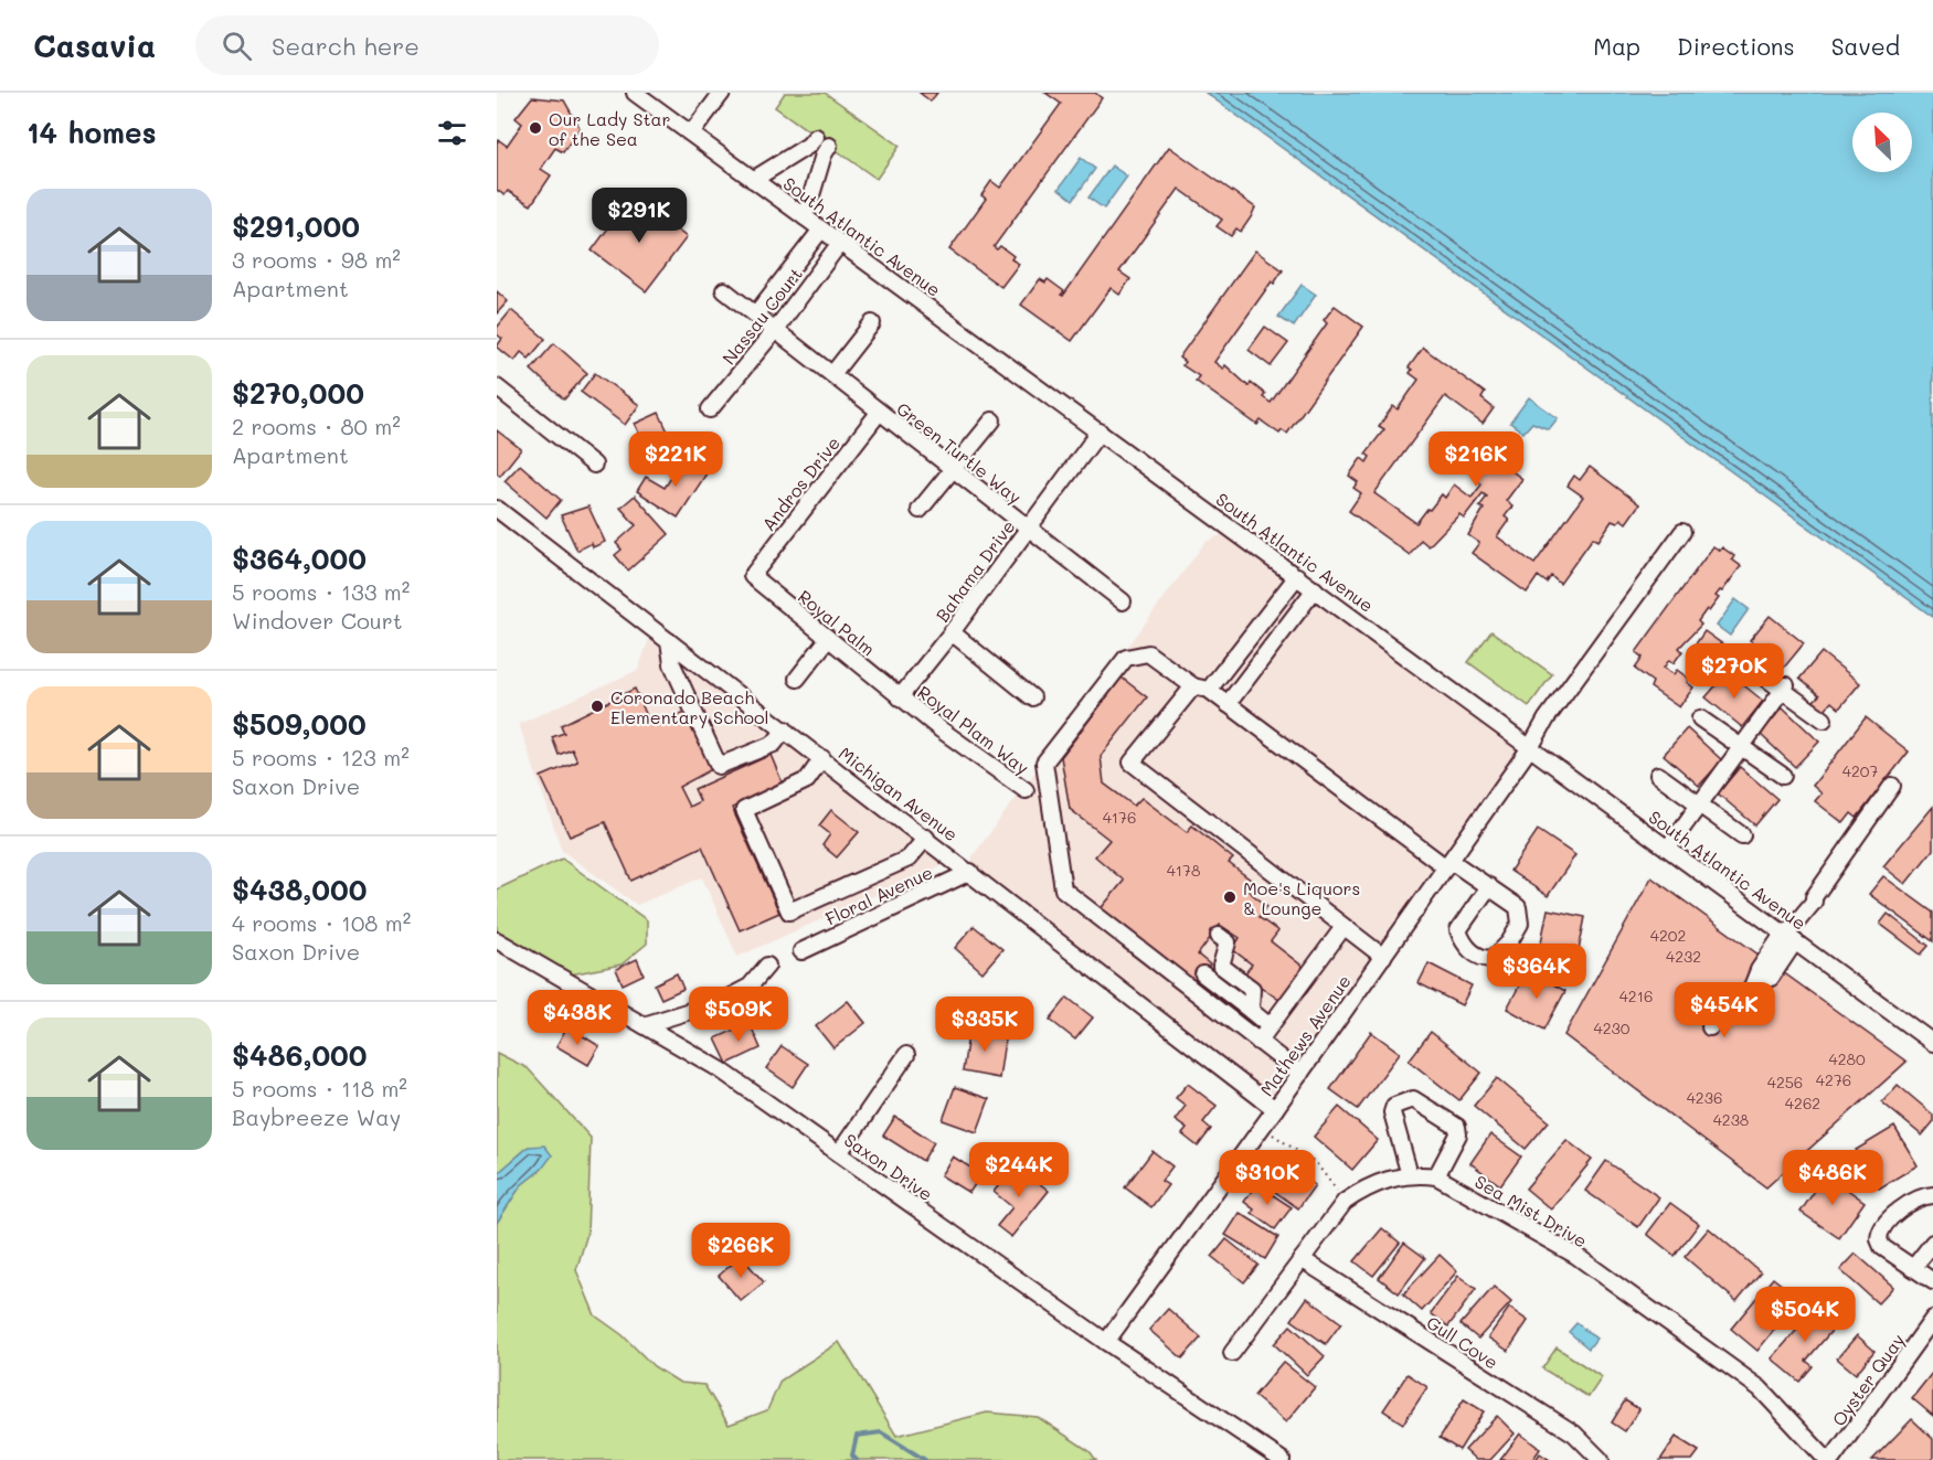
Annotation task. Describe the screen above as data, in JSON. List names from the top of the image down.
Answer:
{
  "streets": {
    "street": [
      "South Atlantic Avenue",
      "Nassau Court",
      "Green Turtle Way",
      "Andros Drive",
      "Bahama Drive",
      "Royal Palm",
      "Royal Plam Way",
      "Michigan Avenue",
      "Floral Avenue",
      "Mathews Avenue",
      "Saxon Drive",
      "Sea Mist Drive",
      "Gull Cove",
      "Oyster Quay"
    ]
  },
  "crossings": [
    ["South Atlantic Avenue", "Nassau Court"],
    ["South Atlantic Avenue", "Bahama Drive"],
    ["South Atlantic Avenue", "Mathews Avenue"],
    ["Nassau Court", "Green Turtle Way"],
    ["Green Turtle Way", "Andros Drive"],
    ["Green Turtle Way", "Bahama Drive"],
    ["Andros Drive", "Royal Palm"],
    ["Bahama Drive", "Royal Palm"],
    ["Bahama Drive", "Royal Plam Way"],
    ["Royal Palm", "Royal Plam Way"],
    ["Michigan Avenue", "Floral Avenue"],
    ["Michigan Avenue", "Mathews Avenue"],
    ["Mathews Avenue", "Saxon Drive"],
    ["Sea Mist Drive", "Gull Cove"],
    ["Sea Mist Drive", "Oyster Quay"]
  ],
  "places": ["Our Lady Star of the Sea", "Coronado Beach Elementary School", "Moe's Liquors & Lounge"],
  "house_numbers": [
    "4207",
    "4176",
    "4178",
    "4202",
    "4232",
    "4216",
    "4230",
    "4280",
    "4276",
    "4256",
    "4236",
    "4262",
    "4238"
  ],
  "north": "top left",
  "page": {
    "header": "Casavia",
    "search": "Search here",
    "nav": ["Map", "Directions", "Saved"],
    "heading": "14 homes",
    "list": [
      {
        "name": "$291,000",
        "note": "3 rooms · 98 m² · Apartment"
      },
      {
        "name": "$270,000",
        "note": "2 rooms · 80 m² · Apartment"
      },
      {
        "name": "$364,000",
        "note": "5 rooms · 133 m² · Windover Court"
      },
      {
        "name": "$509,000",
        "note": "5 rooms · 123 m² · Saxon Drive"
      },
      {
        "name": "$438,000",
        "note": "4 rooms · 108 m² · Saxon Drive"
      },
      {
        "name": "$486,000",
        "note": "5 rooms · 118 m² · Baybreeze Way"
      }
    ],
    "price": [
      "$291K",
      "$221K",
      "$216K",
      "$270K",
      "$364K",
      "$454K",
      "$509K",
      "$438K",
      "$335K",
      "$244K",
      "$310K",
      "$486K",
      "$266K",
      "$504K"
    ]
  }
}
